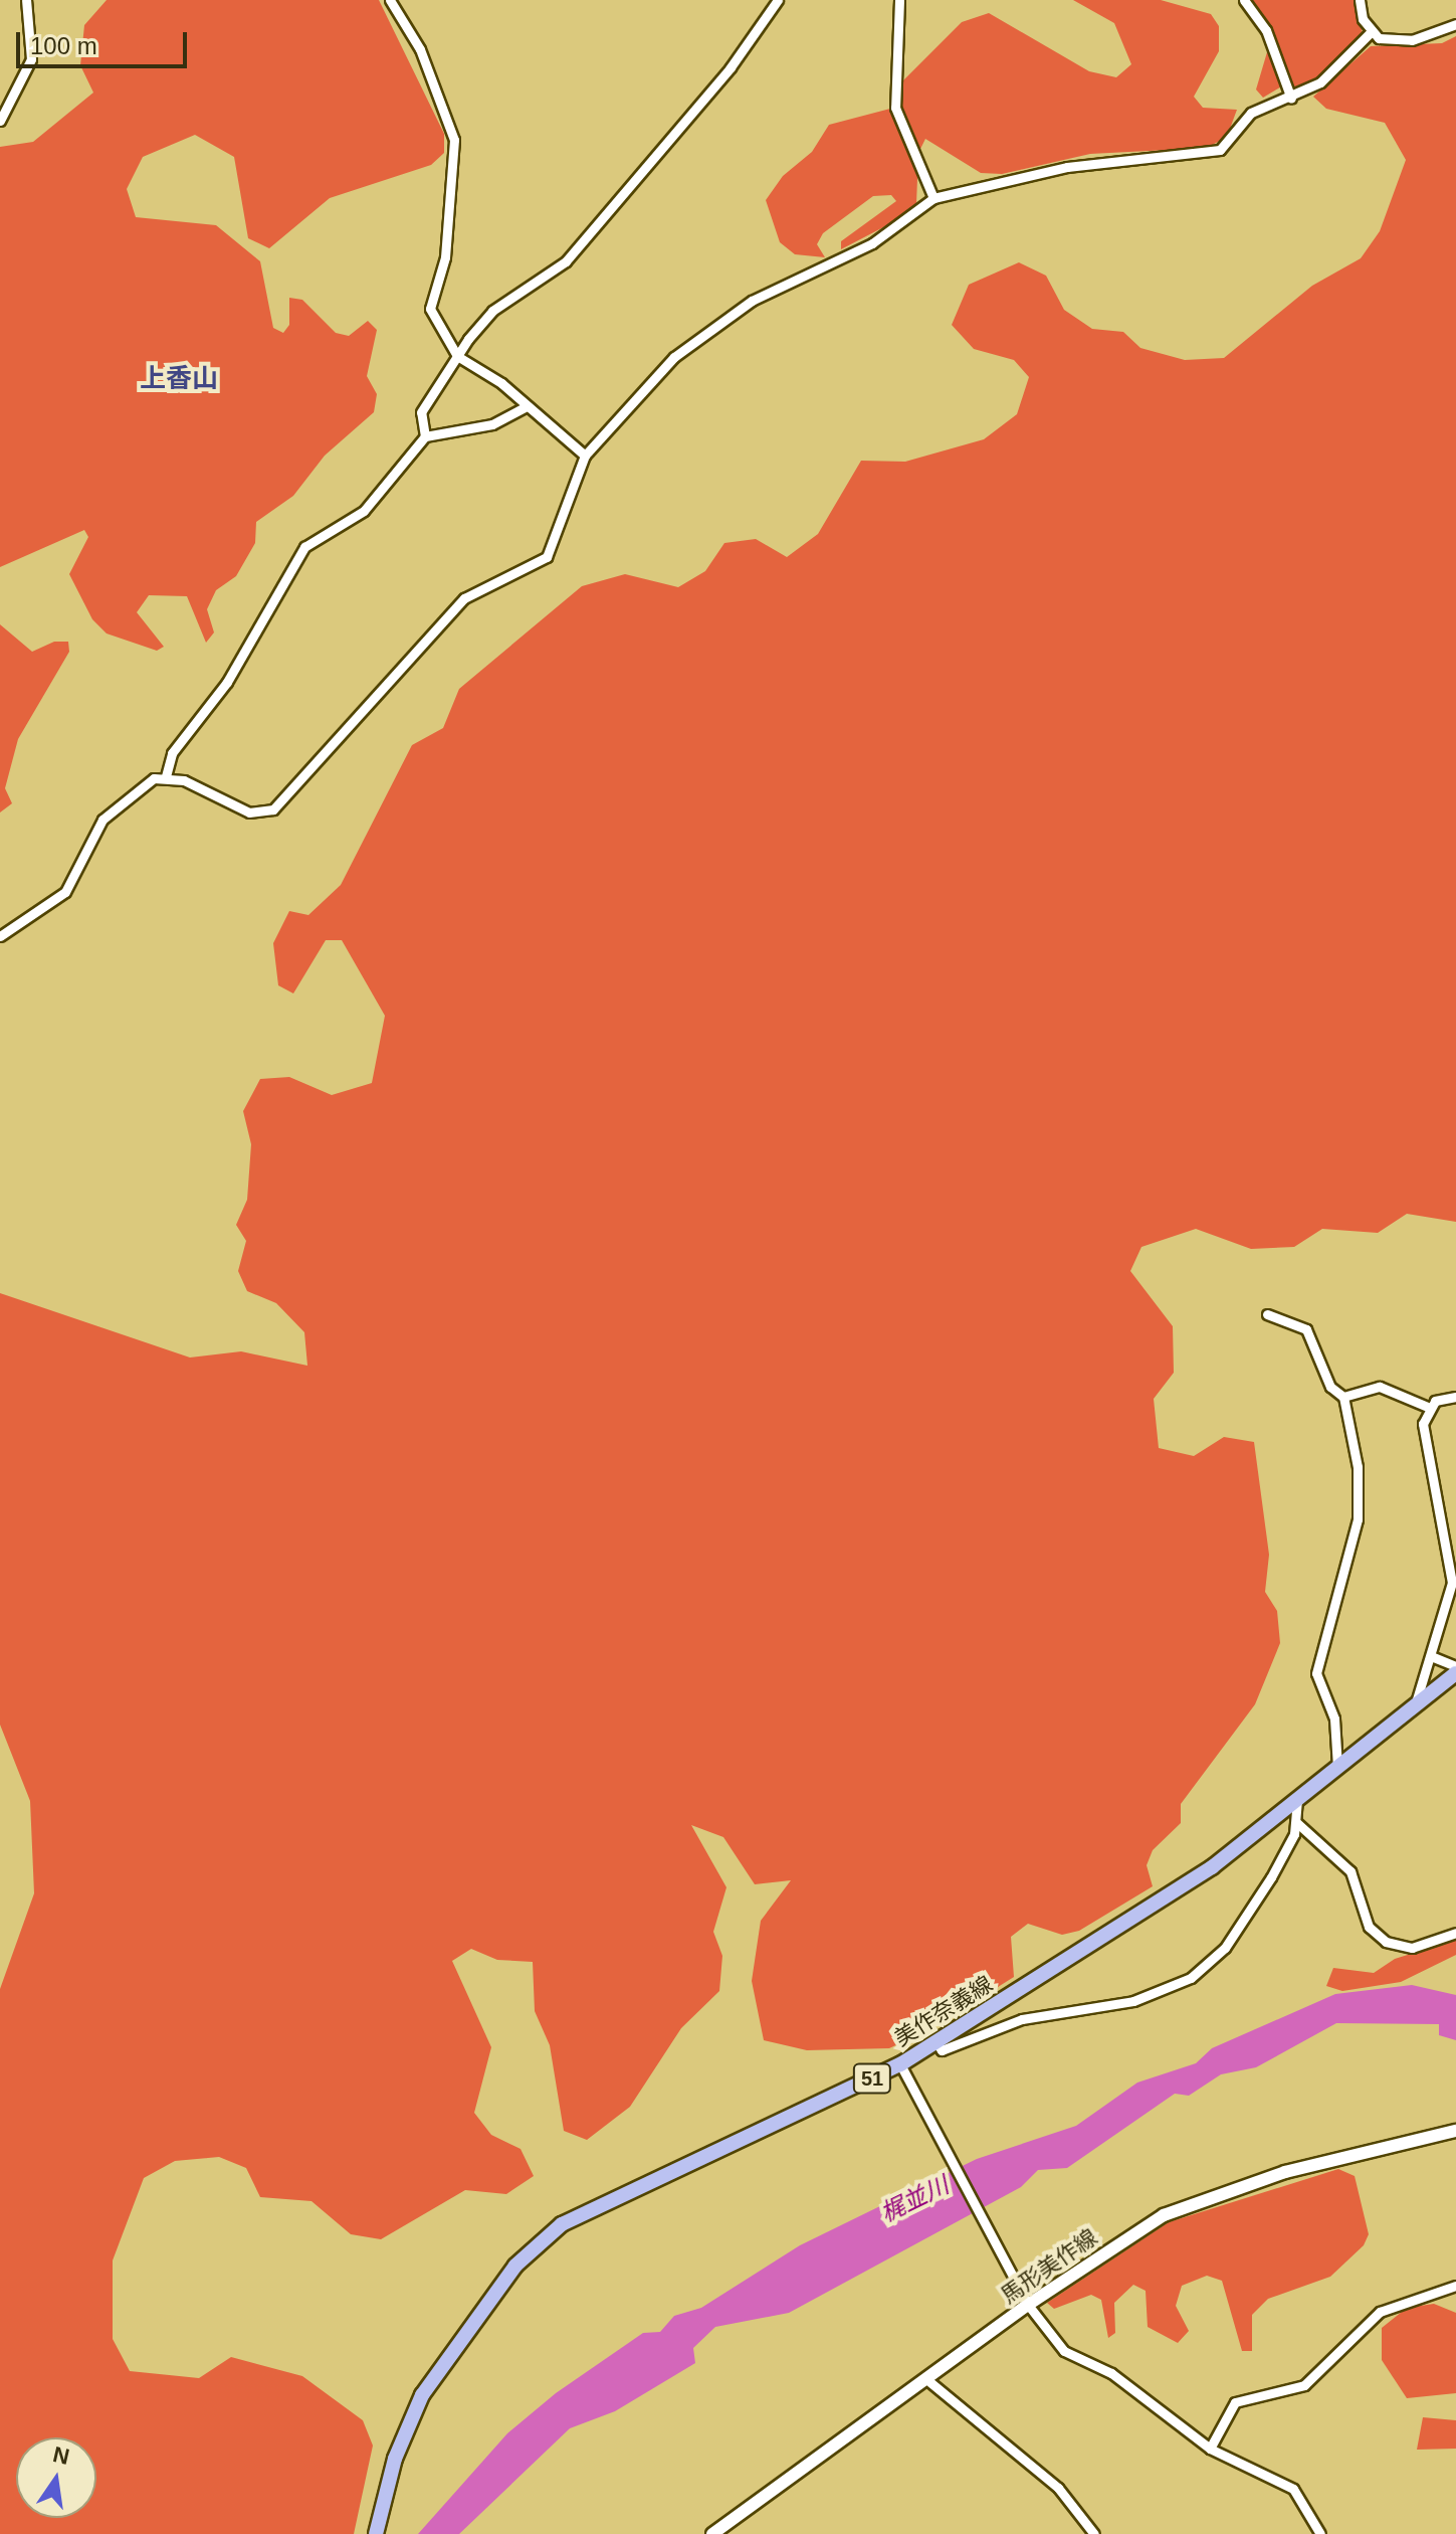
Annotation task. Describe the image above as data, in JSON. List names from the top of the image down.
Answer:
{
  "streets": {
    "main road": ["美作奈義線", "51", "馬形美作線"]
  },
  "districts": ["上香山"],
  "water": ["梶並川"],
  "scale_bar": "100 m",
  "north": "top"
}
